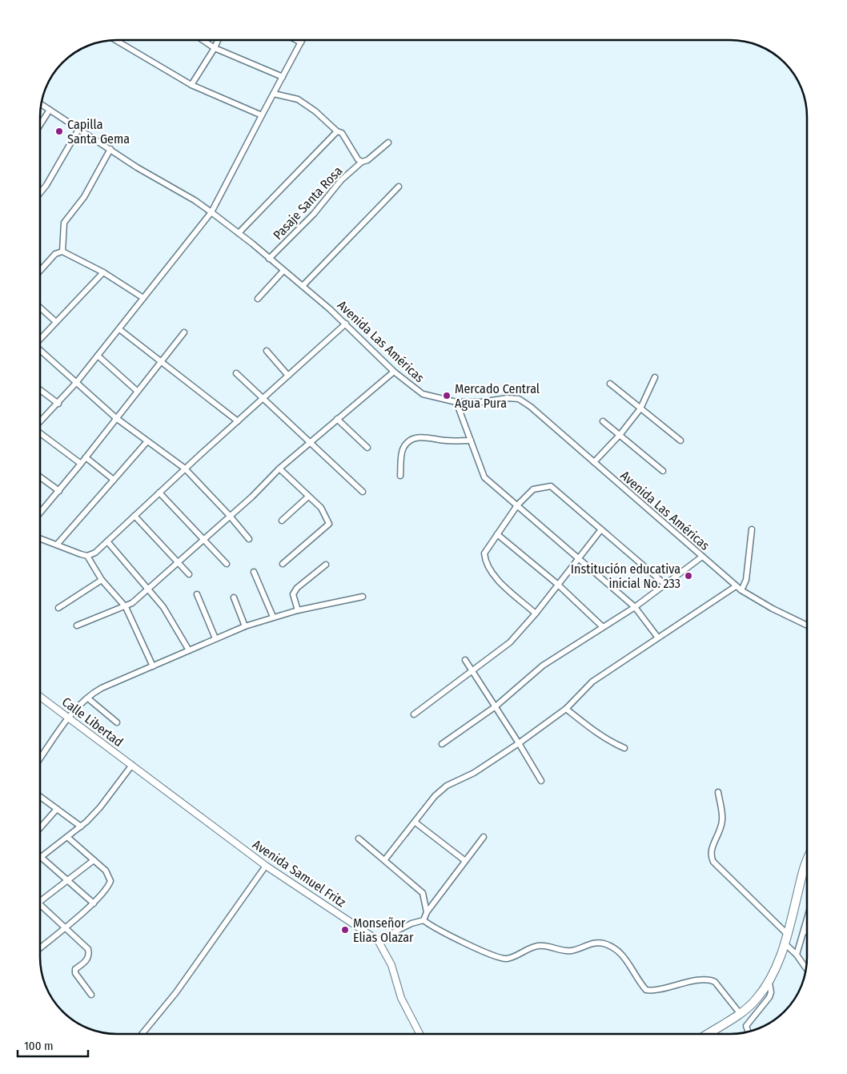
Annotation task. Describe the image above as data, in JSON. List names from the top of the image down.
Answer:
{
  "streets": {
    "street": [
      "Pasaje Santa Rosa",
      "Avenida Las Américas",
      "Calle Libertad",
      "Avenida Samuel Fritz"
    ]
  },
  "crossings": [
    ["Pasaje Santa Rosa", "Avenida Las Américas"],
    ["Calle Libertad", "Avenida Samuel Fritz"]
  ],
  "places": [
    "Capilla Santa Gema",
    "Mercado Central Agua Pura",
    "Institución educativa inicial No. 233",
    "Monseñor Elias Olazar"
  ],
  "scale_bar": "100 m"
}
